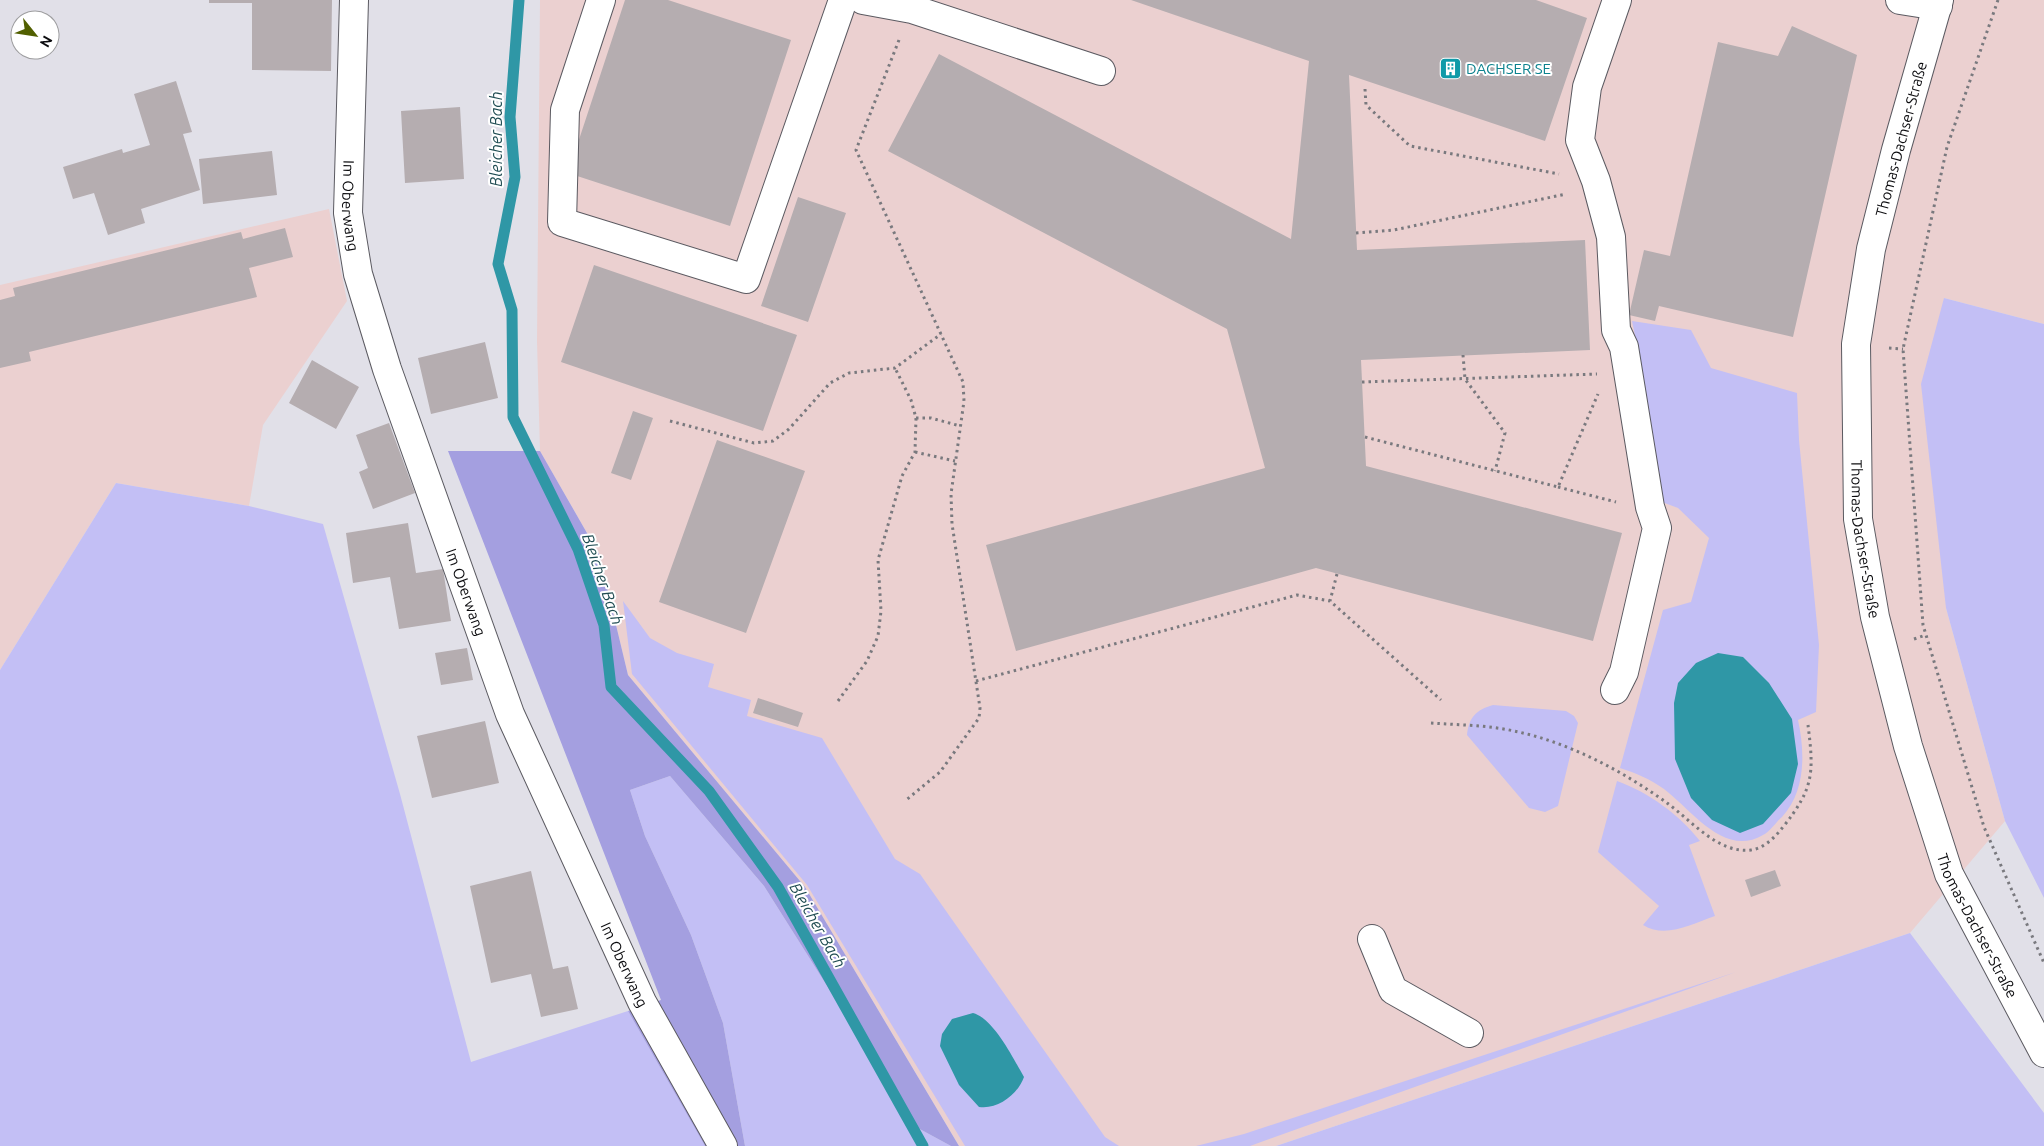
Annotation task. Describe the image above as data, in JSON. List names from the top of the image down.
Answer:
{
  "streets": {
    "street": ["Thomas-Dachser-Straße", "Im Oberwang"]
  },
  "water": ["Bleicher Bach"],
  "places": {
    "building": ["DACHSER SE"]
  },
  "north": "bottom right"
}
